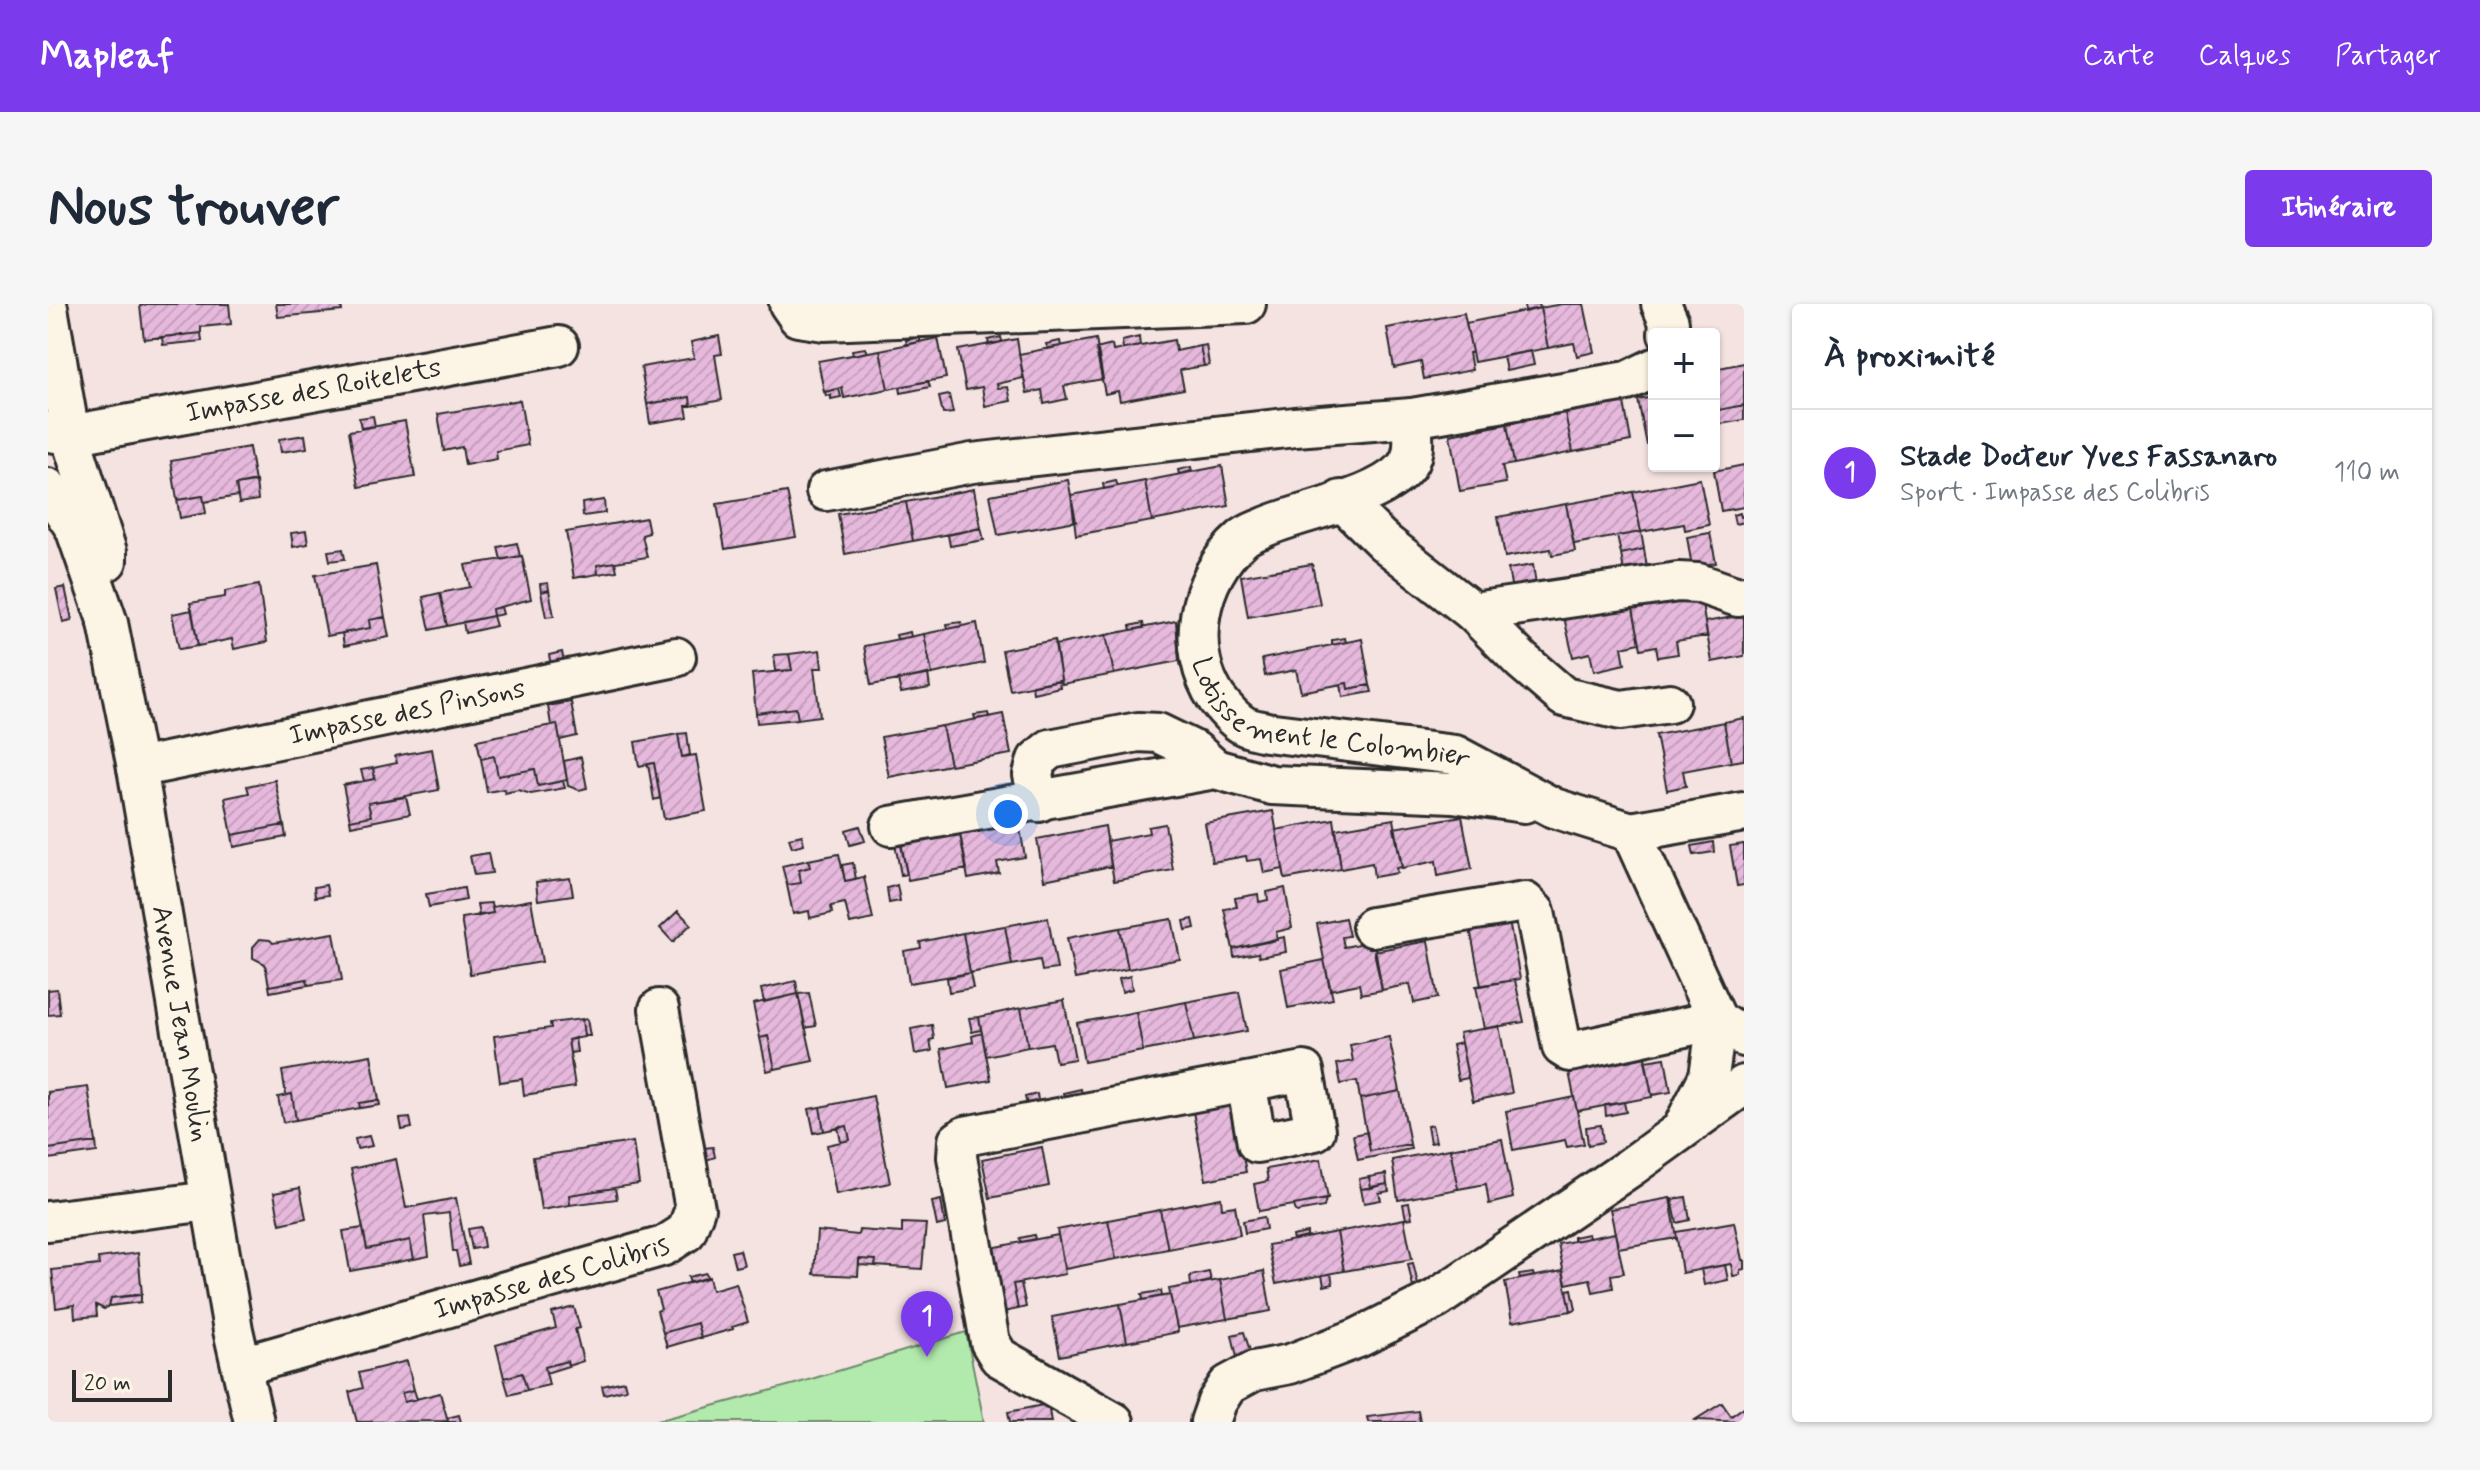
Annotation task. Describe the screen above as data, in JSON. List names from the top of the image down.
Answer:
{
  "streets": {
    "street": [
      "Impasse des Roitelets",
      "Lotissement le Colombier",
      "Impasse des Pinsons",
      "Avenue Jean Moulin",
      "Impasse des Colibris"
    ]
  },
  "crossings": [
    ["Impasse des Roitelets", "Avenue Jean Moulin"],
    ["Impasse des Pinsons", "Avenue Jean Moulin"],
    ["Avenue Jean Moulin", "Impasse des Colibris"]
  ],
  "scale_bar": "20 m",
  "page": {
    "header": "Mapleaf",
    "nav": ["Carte", "Calques", "Partager"],
    "buttons": "Itinéraire",
    "title": "Nous trouver",
    "heading": "À proximité",
    "map_buttons": ["+", "−"],
    "list": [
      {
        "mark": "1",
        "name": "Stade Docteur Yves Fassanaro",
        "note": "Sport · Impasse des Colibris",
        "value": "110 m"
      }
    ],
    "pins": "1",
    "scale": "20 m"
  }
}
